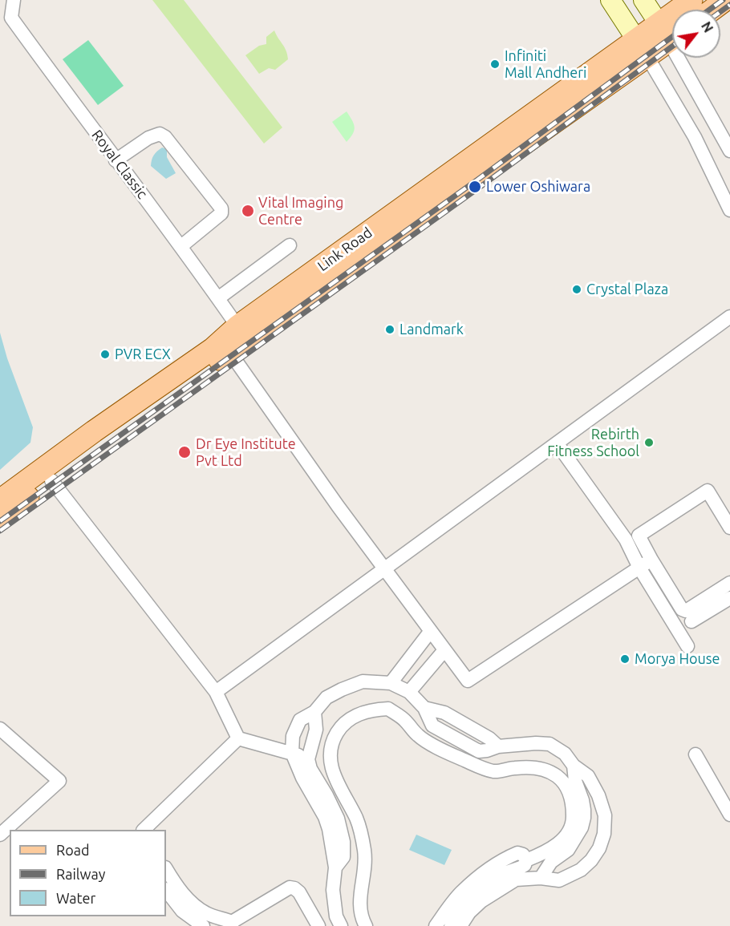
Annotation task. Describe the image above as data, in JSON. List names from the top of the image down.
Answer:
{
  "streets": {
    "main road": ["Link Road"],
    "street": ["Royal Classic"]
  },
  "crossings": [
    ["Royal Classic", "Link Road"]
  ],
  "places": [
    "Infiniti Mall Andheri",
    "Lower Oshiwara",
    "Vital Imaging Centre",
    "Crystal Plaza",
    "Landmark",
    "PVR ECX",
    "Rebirth Fitness School",
    "Dr Eye Institute Pvt Ltd",
    "Morya House"
  ],
  "legend": ["Road", "Railway", "Water"],
  "north": "top right"
}
